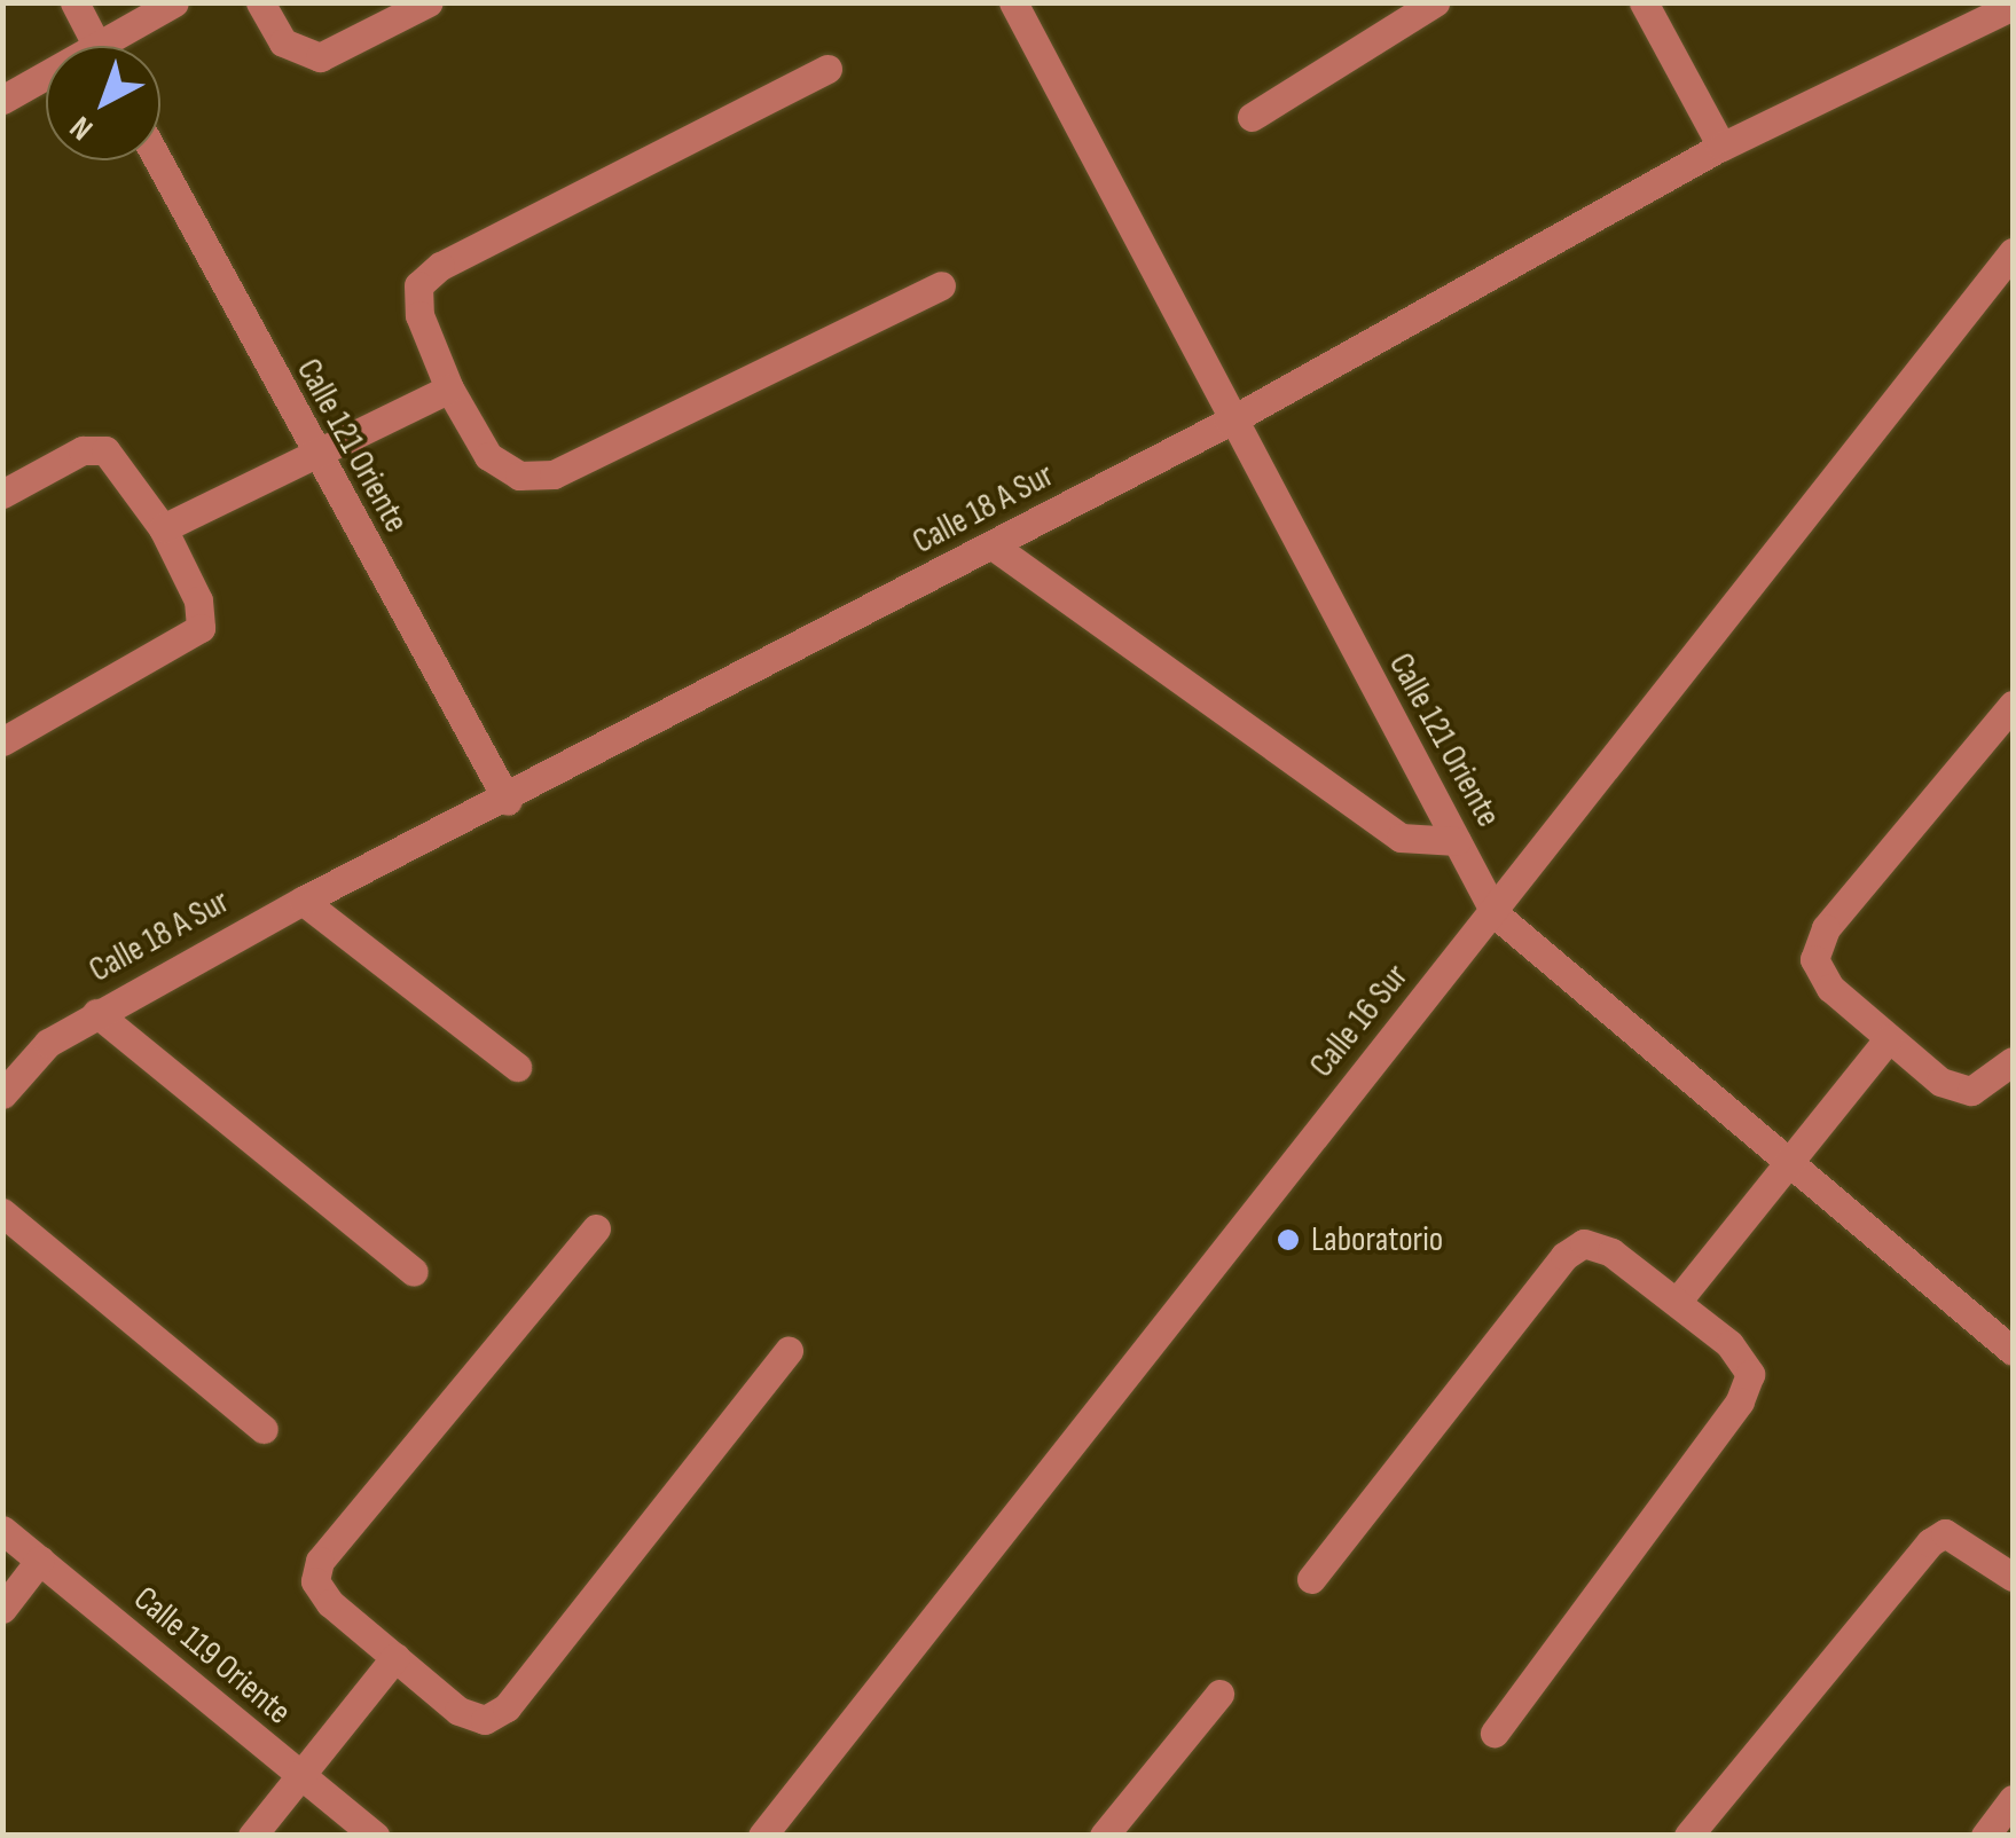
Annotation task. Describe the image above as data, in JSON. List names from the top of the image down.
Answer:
{
  "streets": {
    "street": [
      "Calle 121 Oriente",
      "Calle 18 A Sur",
      "Calle 16 Sur",
      "Calle 119 Oriente"
    ]
  },
  "crossings": [
    ["Calle 121 Oriente", "Calle 18 A Sur"],
    ["Calle 121 Oriente", "Calle 16 Sur"]
  ],
  "places": ["Laboratorio"],
  "north": "bottom left"
}
